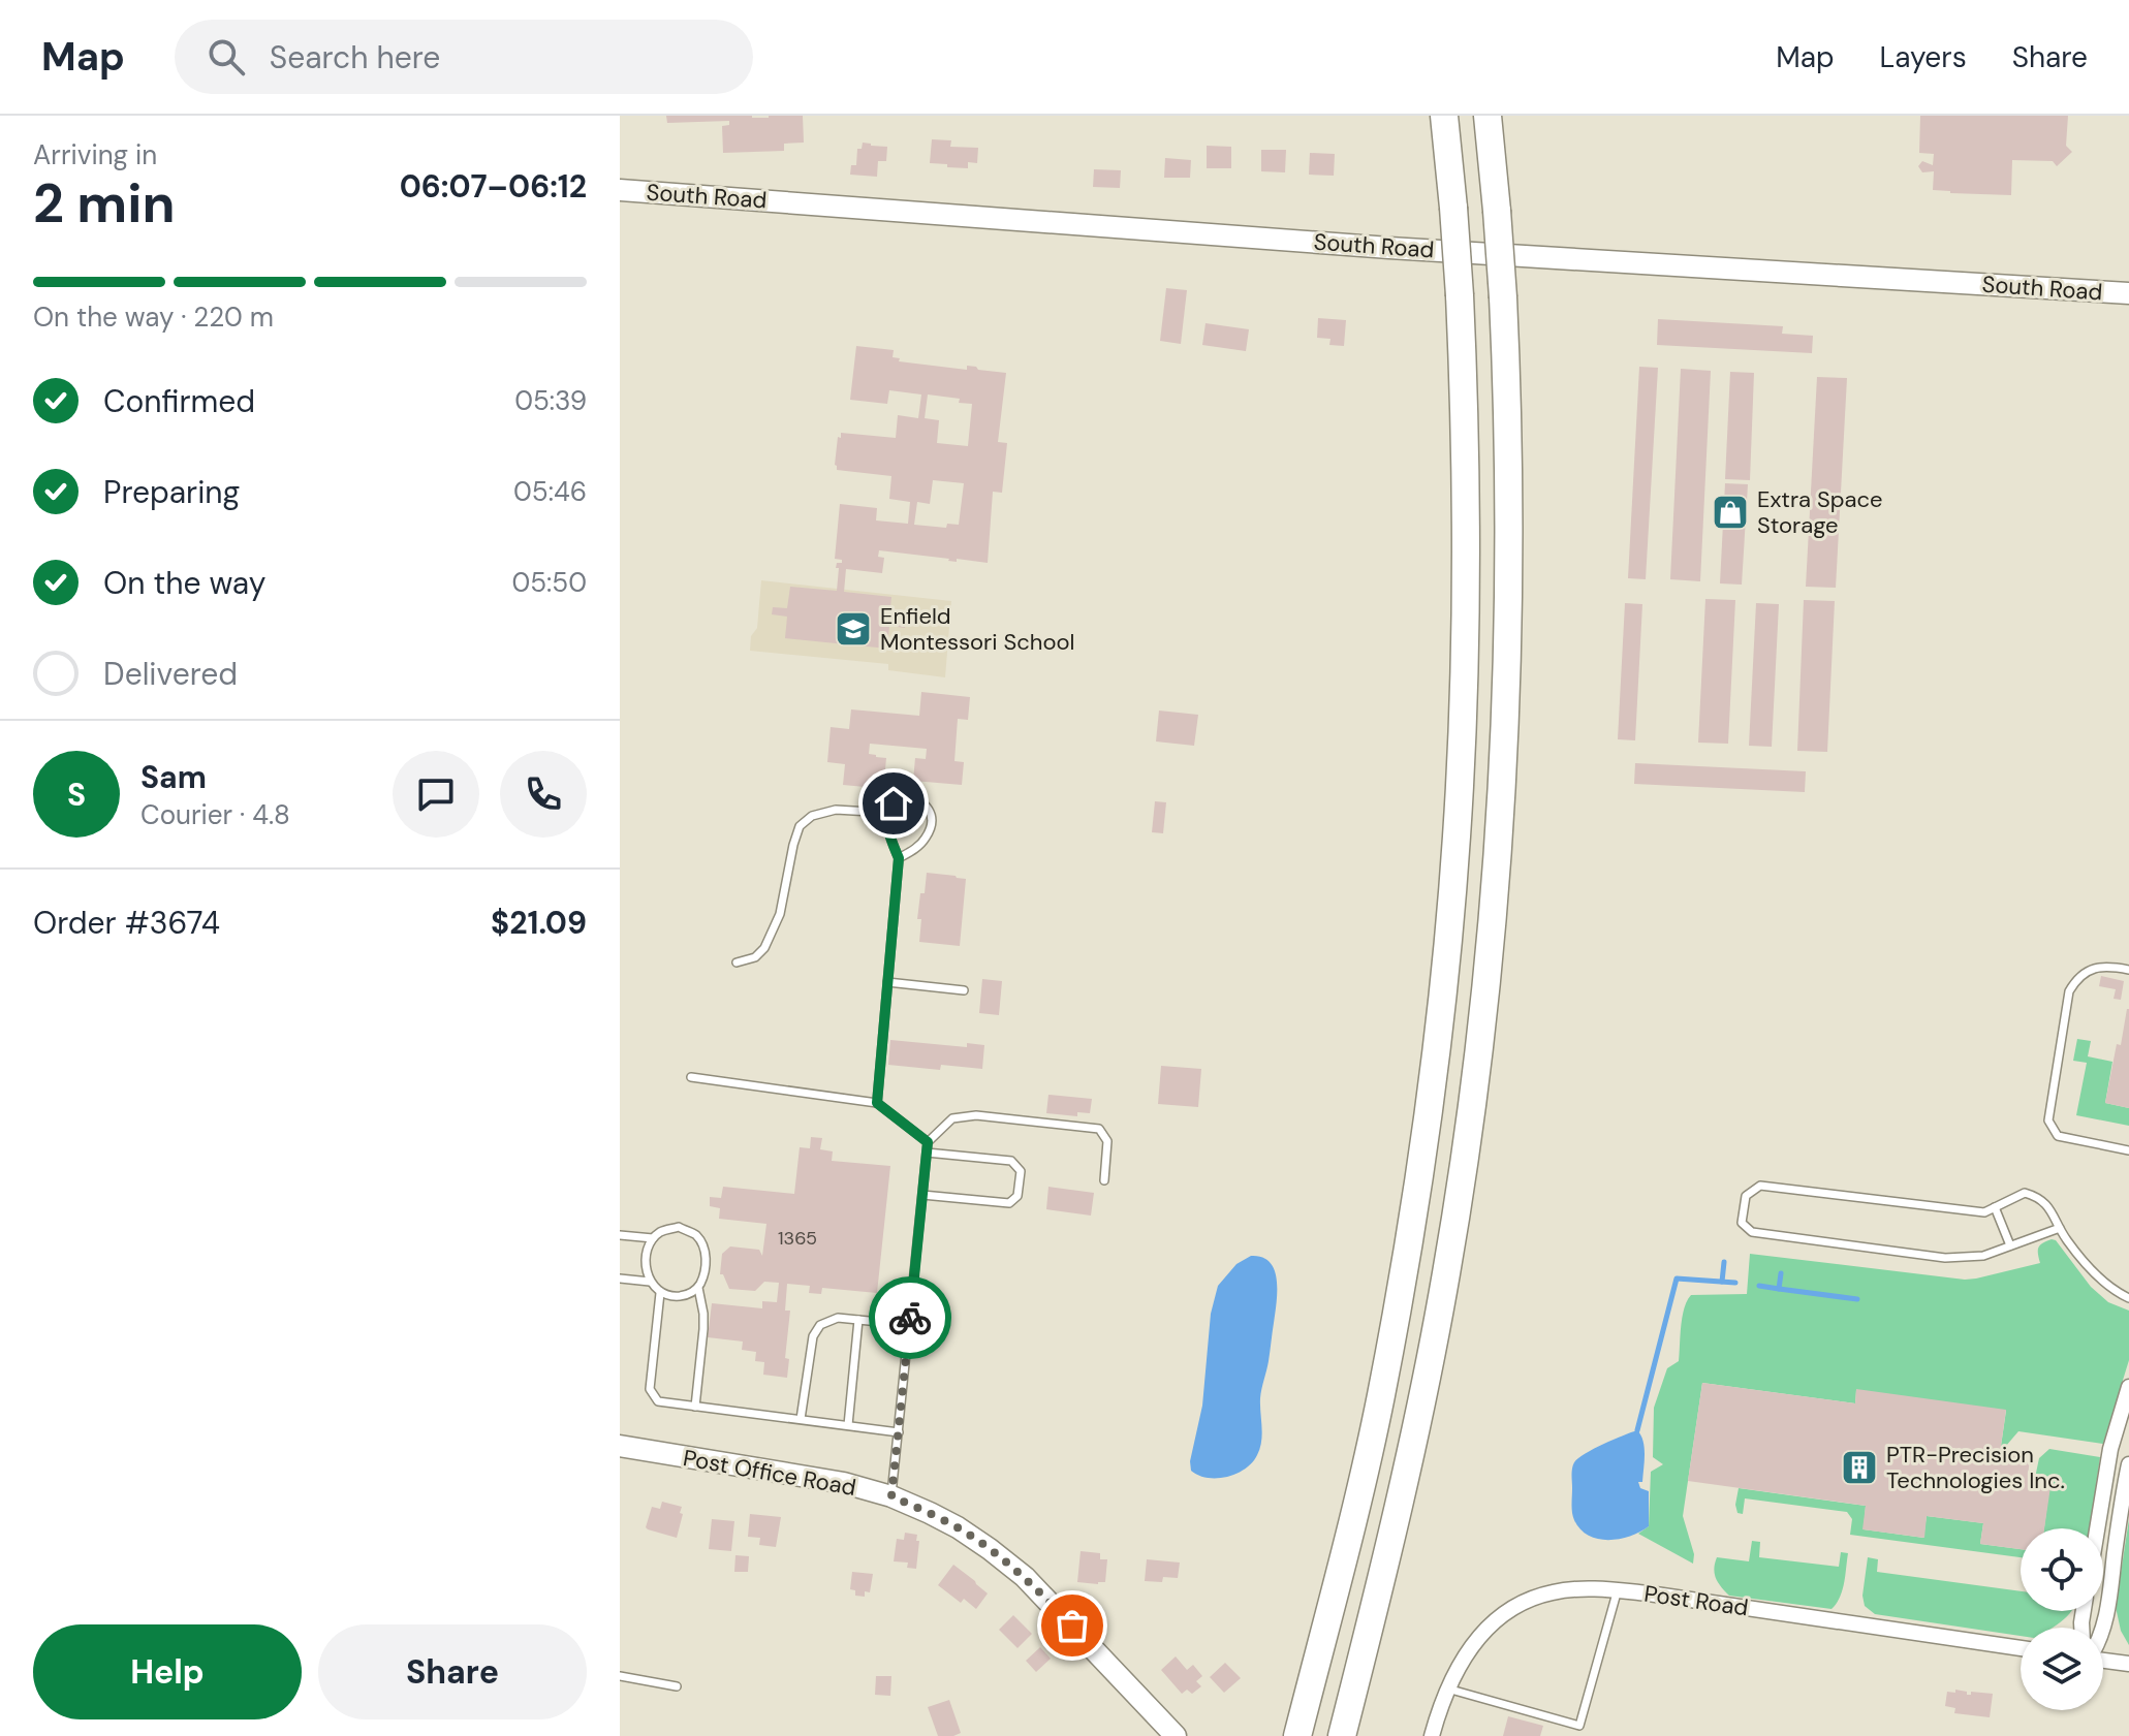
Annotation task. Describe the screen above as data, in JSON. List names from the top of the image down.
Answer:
{
  "streets": {
    "main road": ["South Road", "Post Office Road"],
    "street": ["Post Road"]
  },
  "places": {
    "shop": ["Extra Space Storage"],
    "school or university": ["Enfield Montessori School"],
    "building": ["PTR-Precision Technologies Inc."]
  },
  "house_numbers": ["1365"],
  "page": {
    "header": "Map",
    "search": "Search here",
    "nav": ["Map", "Layers", "Share"],
    "heading": ["2 min", "Arriving in", "06:07–06:12"],
    "panel": [
      "Sam",
      "Courier · 4.8",
      "Order #3674",
      "$21.09"
    ],
    "bar": "On the way · 220 m",
    "list": [
      ["Confirmed", "05:39"],
      ["Preparing", "05:46"],
      ["On the way", "05:50"],
      "Delivered"
    ],
    "round": "S",
    "buttons": ["Help", "Share"]
  }
}
